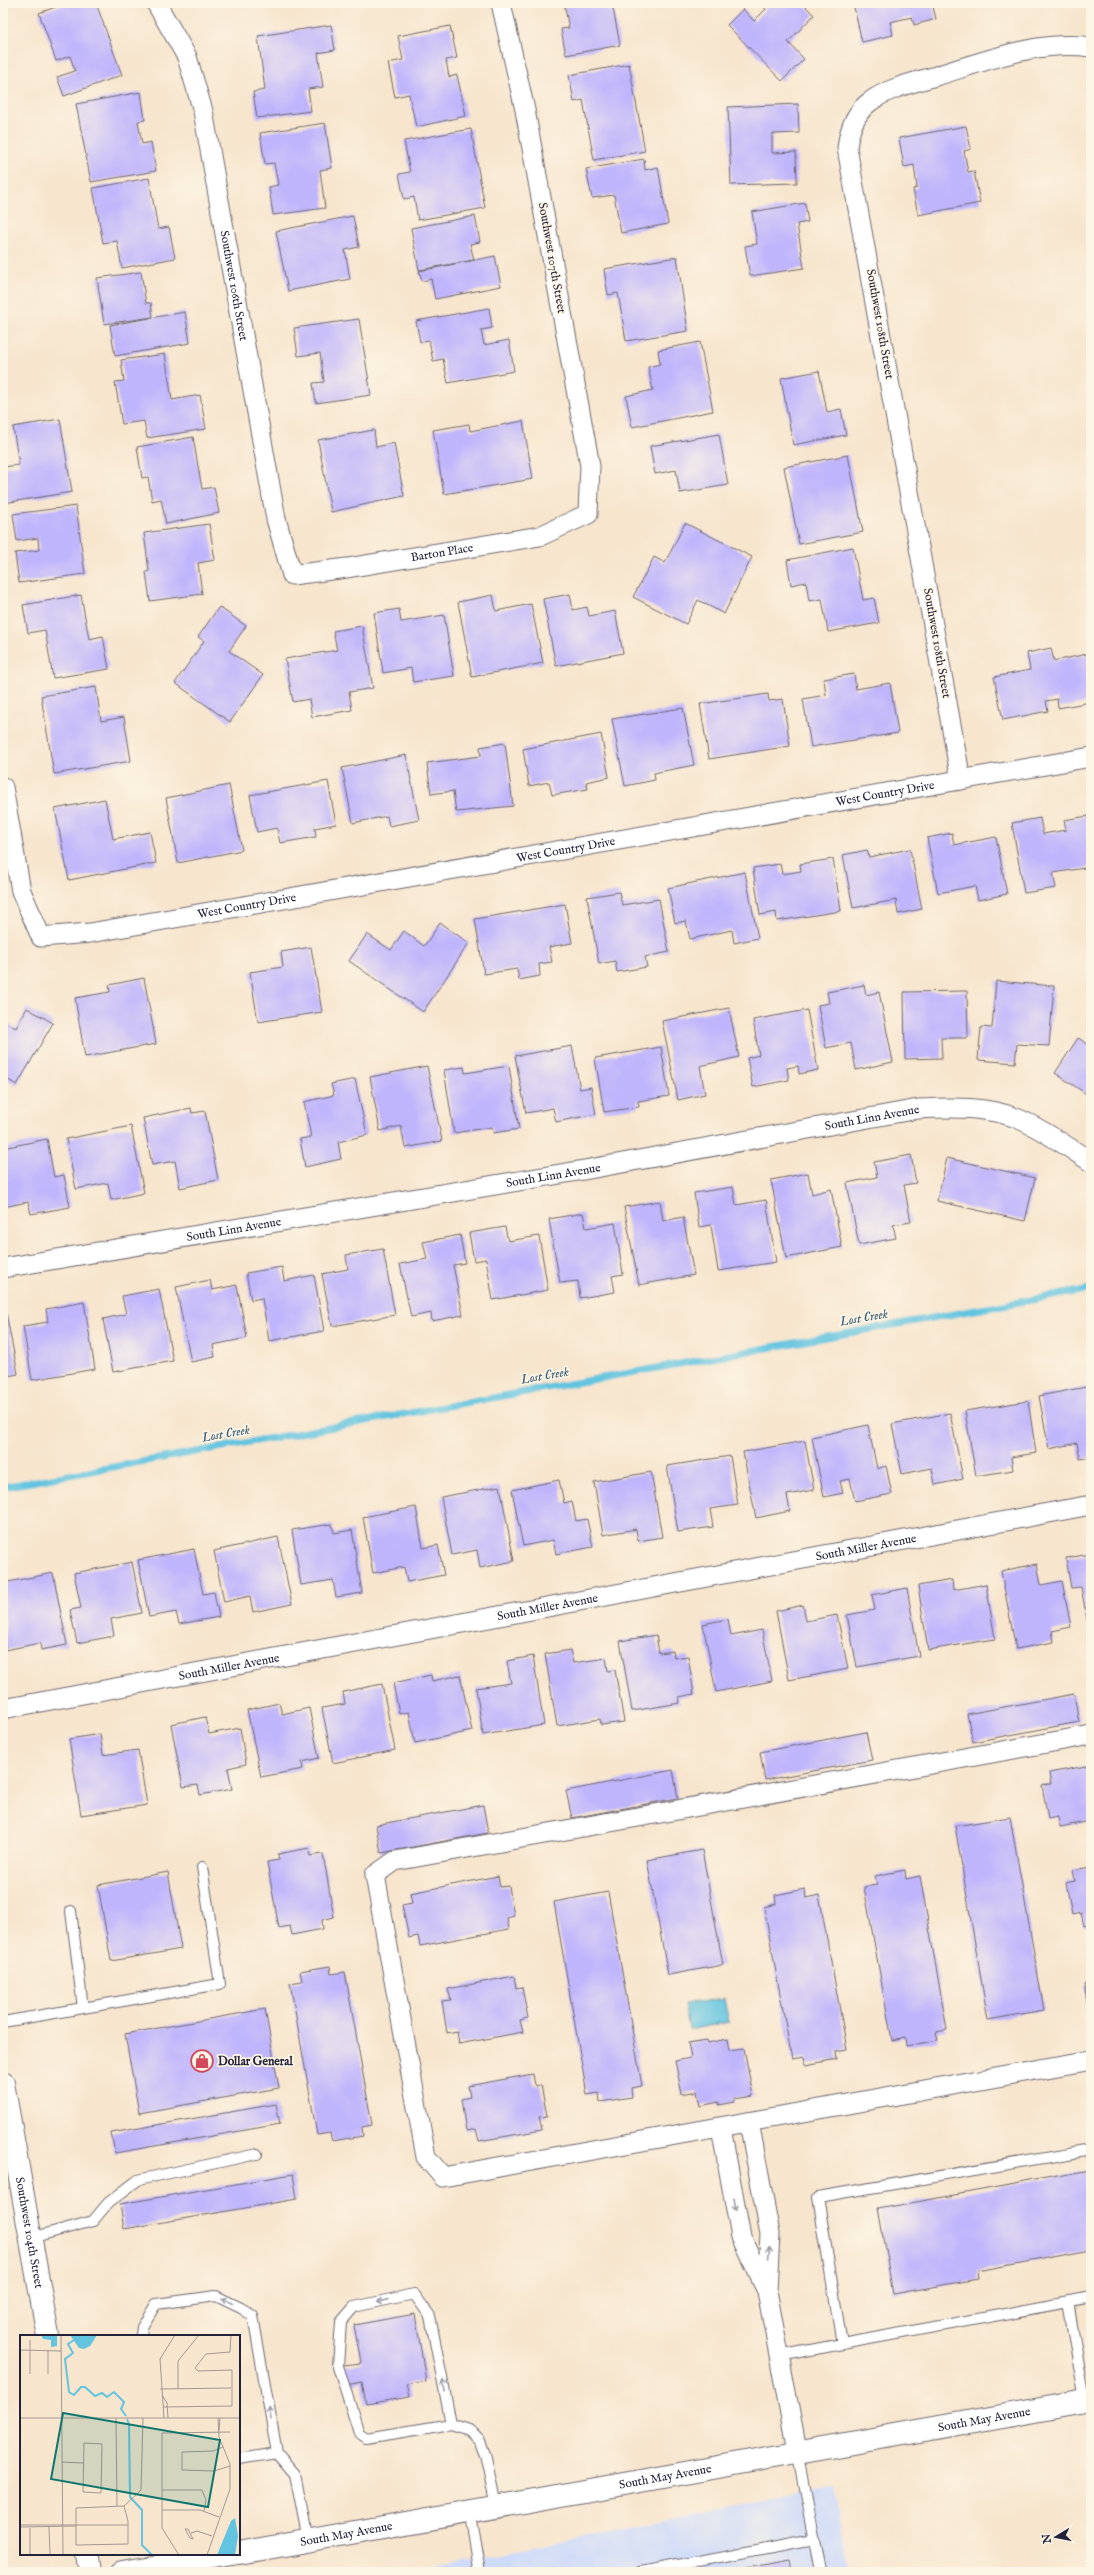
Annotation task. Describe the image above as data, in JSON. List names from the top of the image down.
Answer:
{
  "streets": {
    "main road": ["Southwest 104th Street", "South May Avenue"],
    "street": [
      "Southwest 107th Street",
      "Southwest 106th Street",
      "Southwest 108th Street",
      "Barton Place",
      "West Country Drive",
      "South Linn Avenue",
      "South Miller Avenue"
    ]
  },
  "crossings": [
    ["Southwest 107th Street", "Barton Place"],
    ["Southwest 106th Street", "Barton Place"],
    ["Southwest 108th Street", "West Country Drive"]
  ],
  "water": ["Lost Creek"],
  "places": {
    "shop": ["Dollar General"]
  },
  "north": "left"
}
